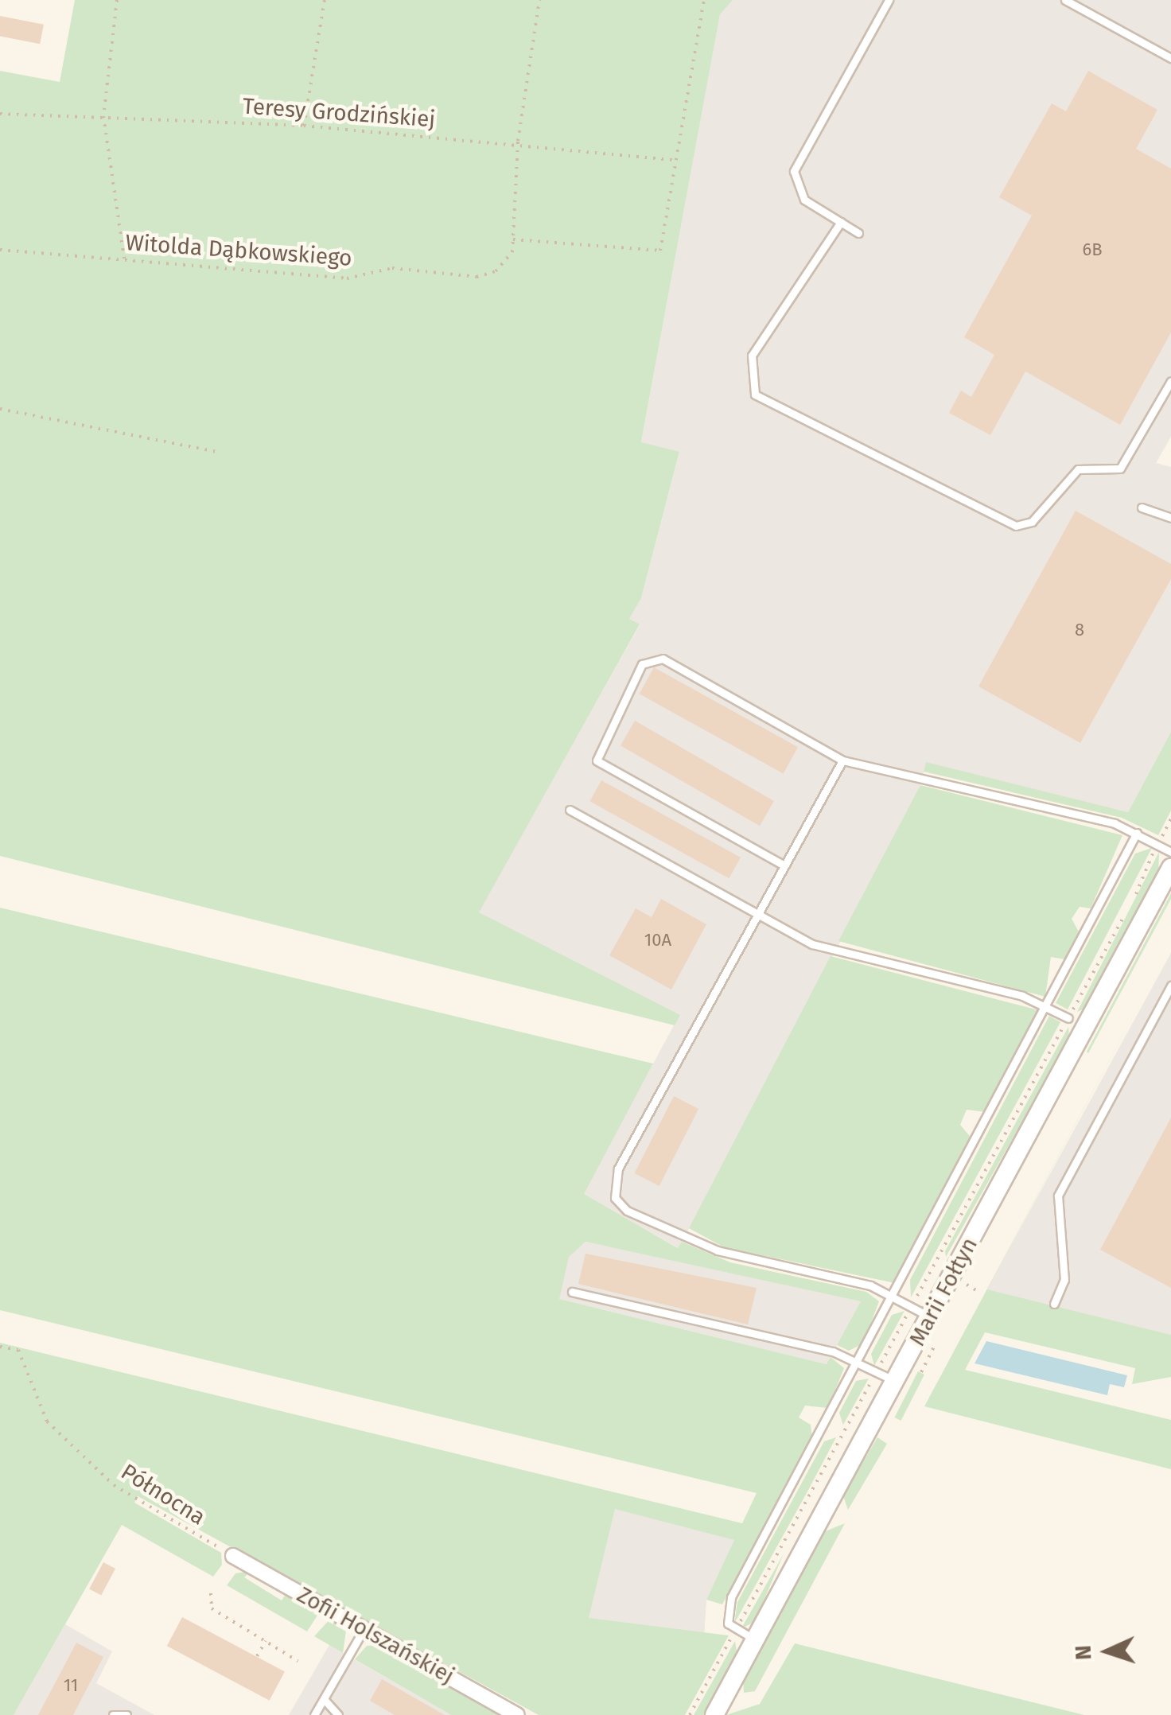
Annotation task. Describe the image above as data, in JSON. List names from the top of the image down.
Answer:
{
  "streets": {
    "street": ["Marii Fołtyn", "Zofii Holszańskiej"],
    "path": ["Teresy Grodzińskiej", "Witolda Dąbkowskiego", "Północna"]
  },
  "crossings": [
    ["Północna", "Zofii Holszańskiej"]
  ],
  "house_numbers": [
    "6B",
    "8",
    "10A",
    "11"
  ],
  "north": "left"
}
